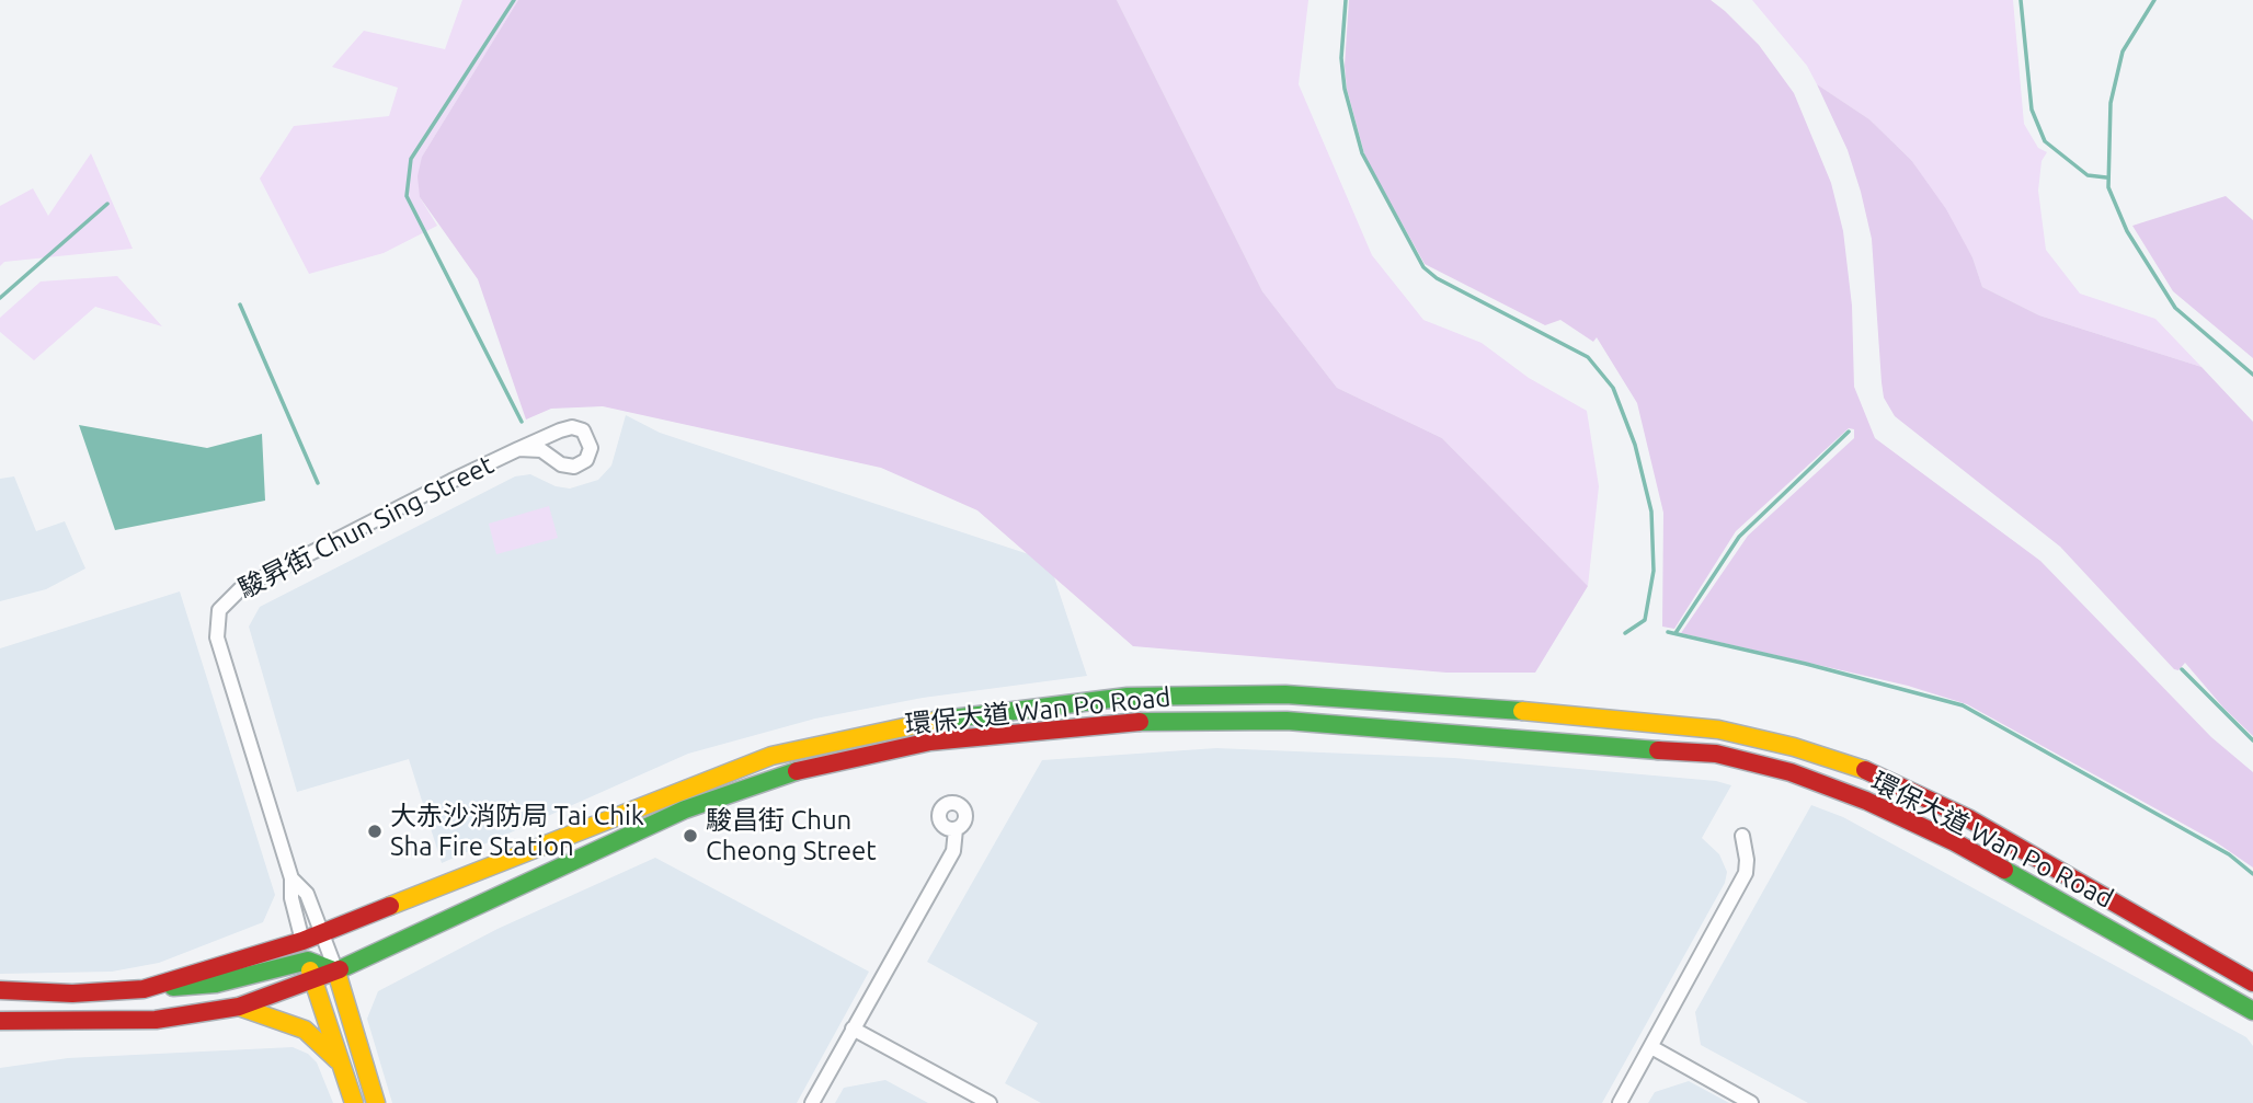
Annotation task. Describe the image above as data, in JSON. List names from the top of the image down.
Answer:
{
  "streets": {
    "main road": ["環保大道 Wan Po Road"],
    "street": ["駿昇街 Chun Sing Street"]
  },
  "places": ["大赤沙消防局 Tai Chik Sha Fire Station", "駿昌街 Chun Cheong Street"]
}
